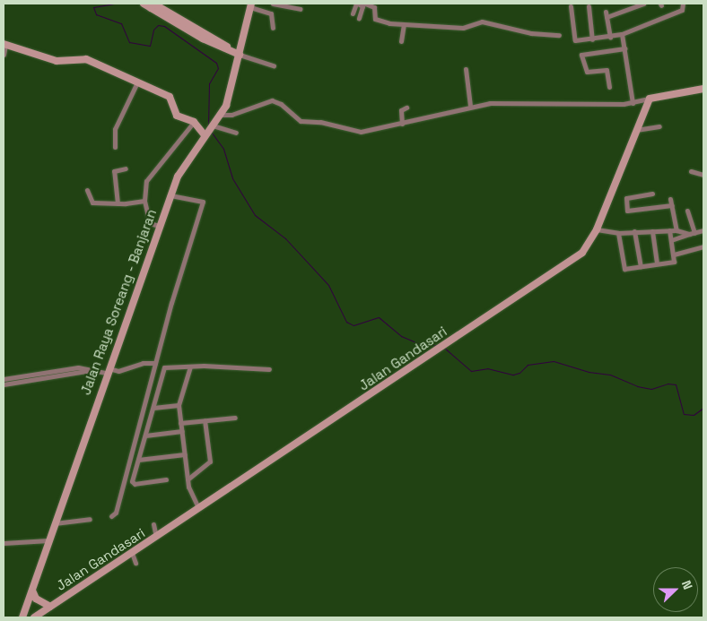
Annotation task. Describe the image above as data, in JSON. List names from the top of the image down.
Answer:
{
  "streets": {
    "street": ["Jalan Raya Soreang - Banjaran", "Jalan Gandasari"]
  },
  "crossings": [
    ["Jalan Raya Soreang - Banjaran", "Jalan Gandasari"]
  ],
  "north": "right"
}
